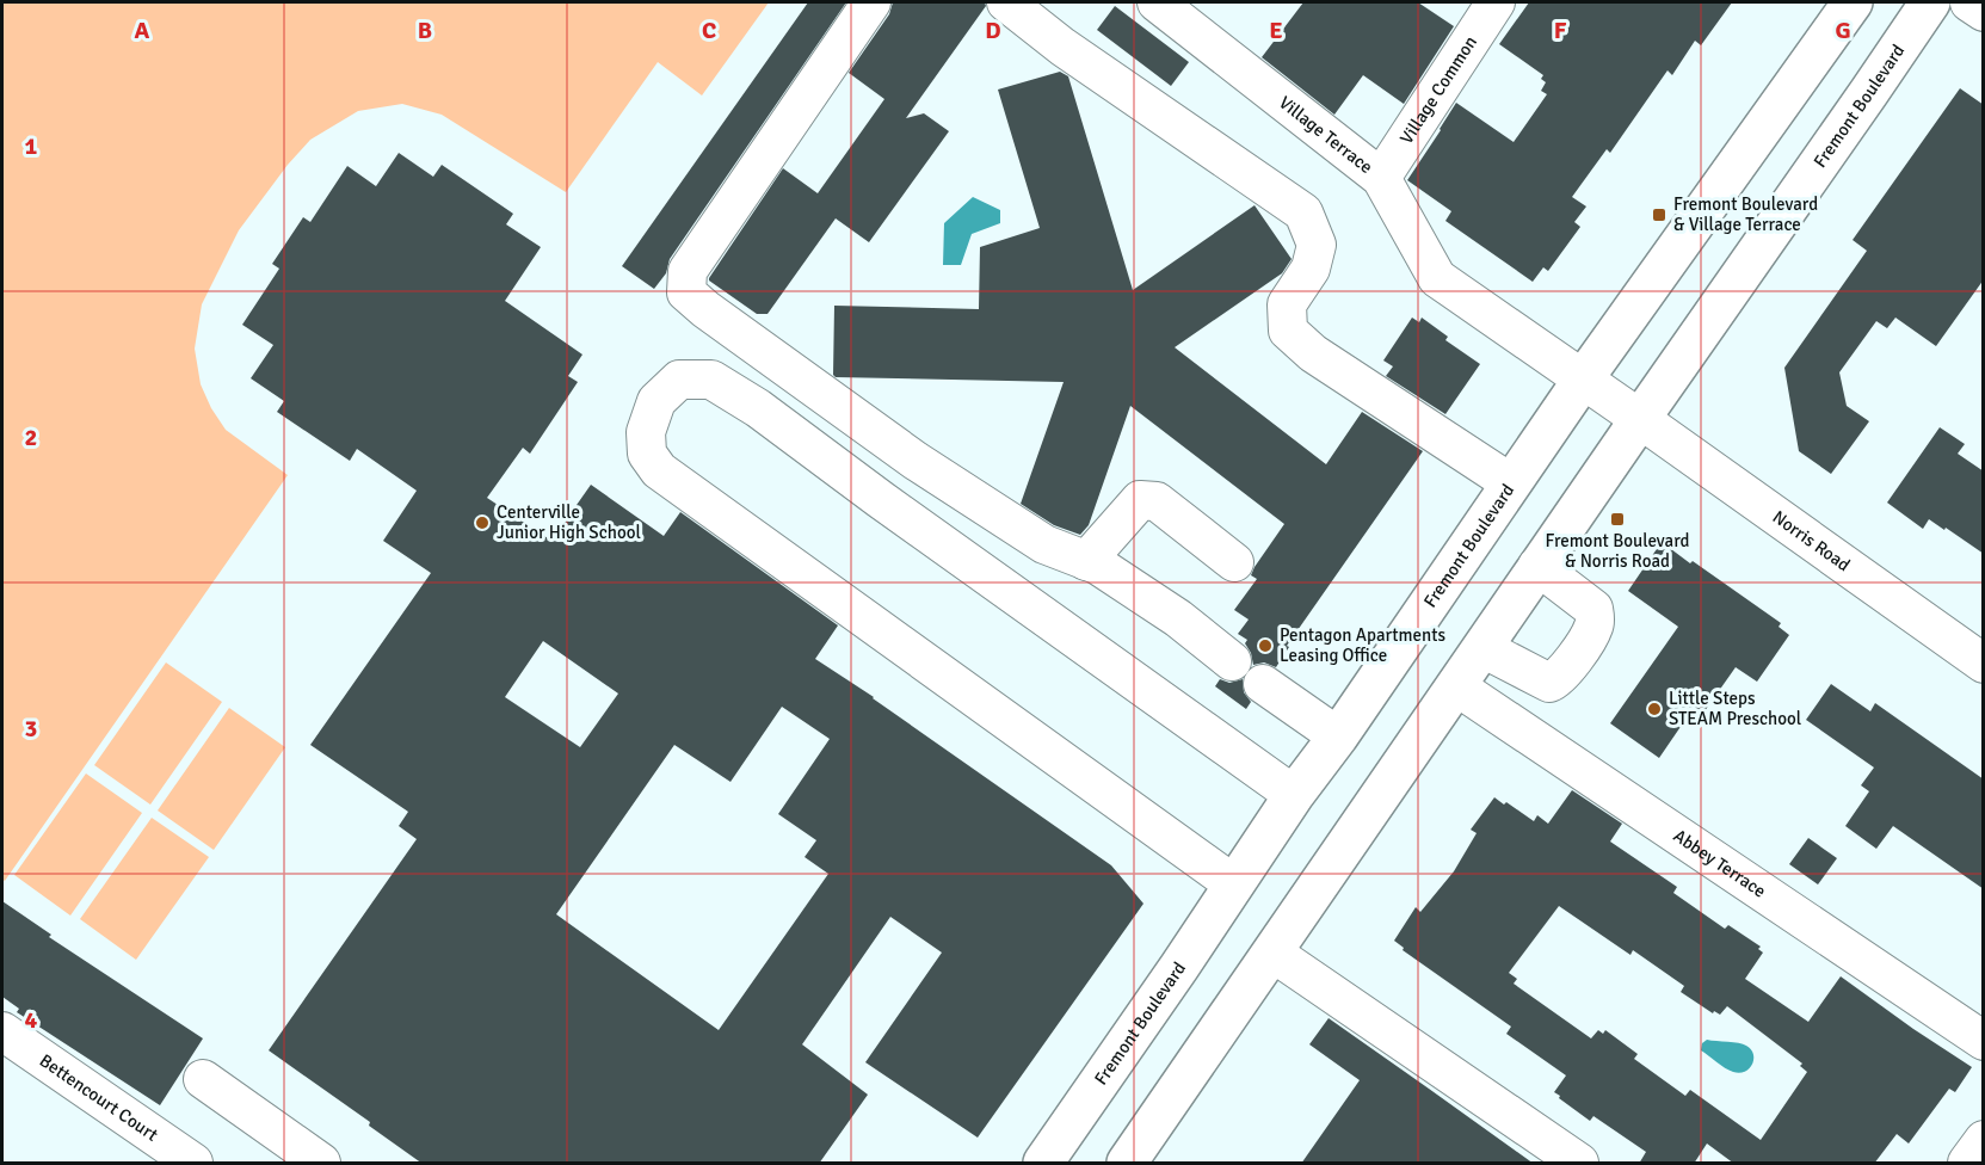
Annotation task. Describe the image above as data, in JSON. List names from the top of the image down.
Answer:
{
  "streets": {
    "main road": ["Fremont Boulevard"],
    "street": [
      "Village Common",
      "Village Terrace",
      "Norris Road",
      "Abbey Terrace",
      "Bettencourt Court"
    ]
  },
  "crossings": [
    ["Village Common", "Village Terrace"],
    ["Fremont Boulevard", "Village Terrace"],
    ["Fremont Boulevard", "Norris Road"],
    ["Fremont Boulevard", "Abbey Terrace"],
    ["Village Terrace", "Norris Road"]
  ],
  "places": {
    "transit": ["Fremont Boulevard & Village Terrace", "Fremont Boulevard & Norris Road"],
    "other": ["Centerville Junior High School", "Pentagon Apartments Leasing Office", "Little Steps STEAM Preschool"]
  },
  "grid": {
    "columns": [
      "A",
      "B",
      "C",
      "D",
      "E",
      "F",
      "G"
    ],
    "rows": [
      "1",
      "2",
      "3",
      "4"
    ]
  }
}
